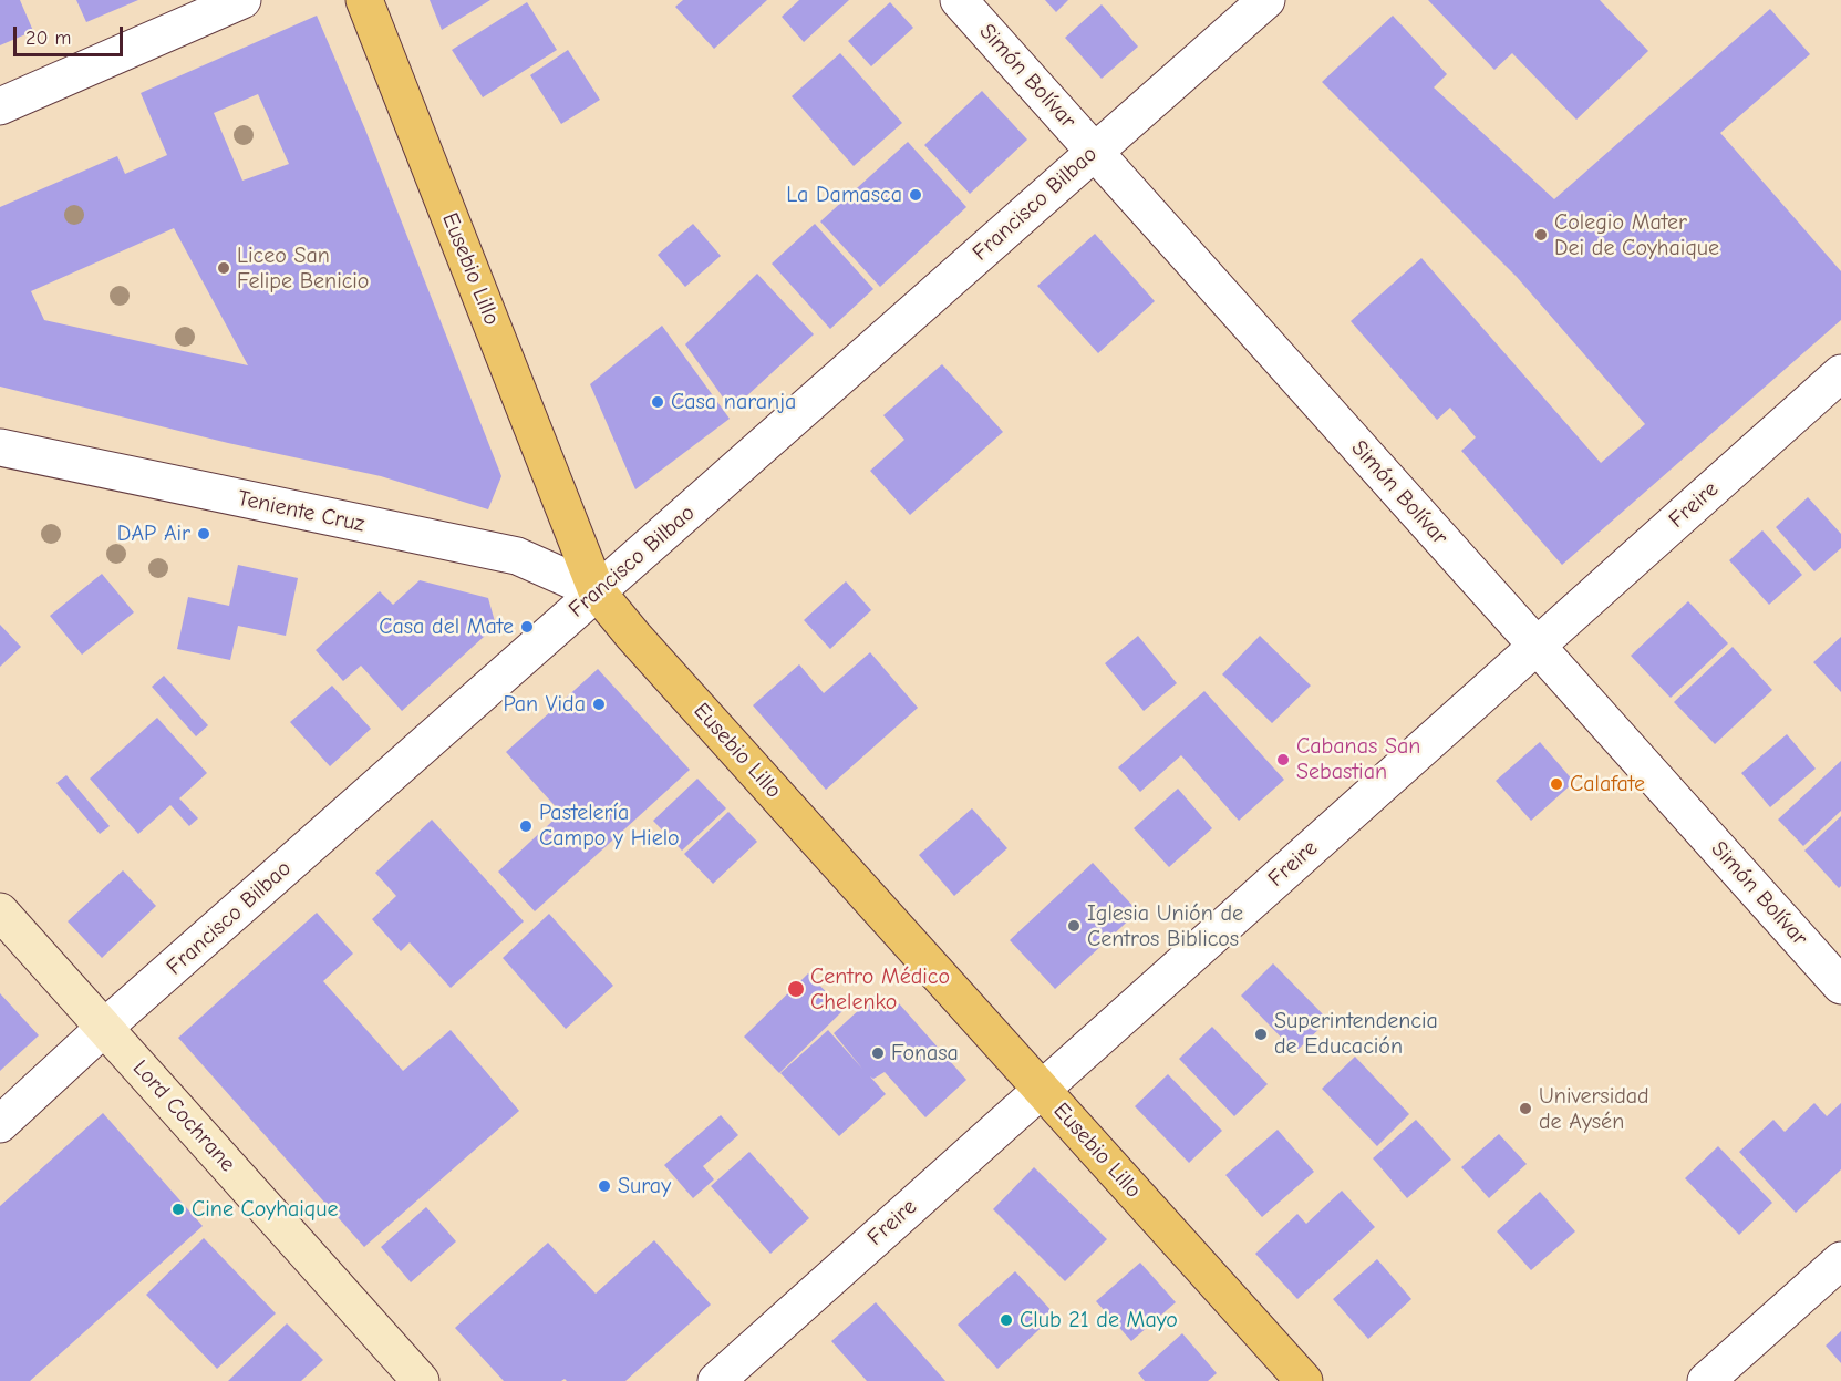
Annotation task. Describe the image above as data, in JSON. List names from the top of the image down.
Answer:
{
  "streets": {
    "main road": ["Eusebio Lillo", "Lord Cochrane"],
    "street": [
      "Simón Bolívar",
      "Francisco Bilbao",
      "Freire",
      "Teniente Cruz"
    ]
  },
  "crossings": [
    ["Simón Bolívar", "Francisco Bilbao"],
    ["Simón Bolívar", "Freire"],
    ["Francisco Bilbao", "Eusebio Lillo"],
    ["Francisco Bilbao", "Teniente Cruz"],
    ["Francisco Bilbao", "Lord Cochrane"],
    ["Eusebio Lillo", "Freire"],
    ["Eusebio Lillo", "Teniente Cruz"]
  ],
  "places": [
    "La Damasca",
    "Colegio Mater Dei de Coyhaique",
    "Liceo San Felipe Benicio",
    "Casa naranja",
    "DAP Air",
    "Casa del Mate",
    "Pan Vida",
    "Cabanas San Sebastian",
    "Calafate",
    "Pastelería Campo y Hielo",
    "Iglesia Unión de Centros Biblicos",
    "Centro Médico Chelenko",
    "Superintendencia de Educación",
    "Fonasa",
    "Universidad de Aysén",
    "Suray",
    "Cine Coyhaique",
    "Club 21 de Mayo"
  ],
  "scale_bar": "20 m"
}
